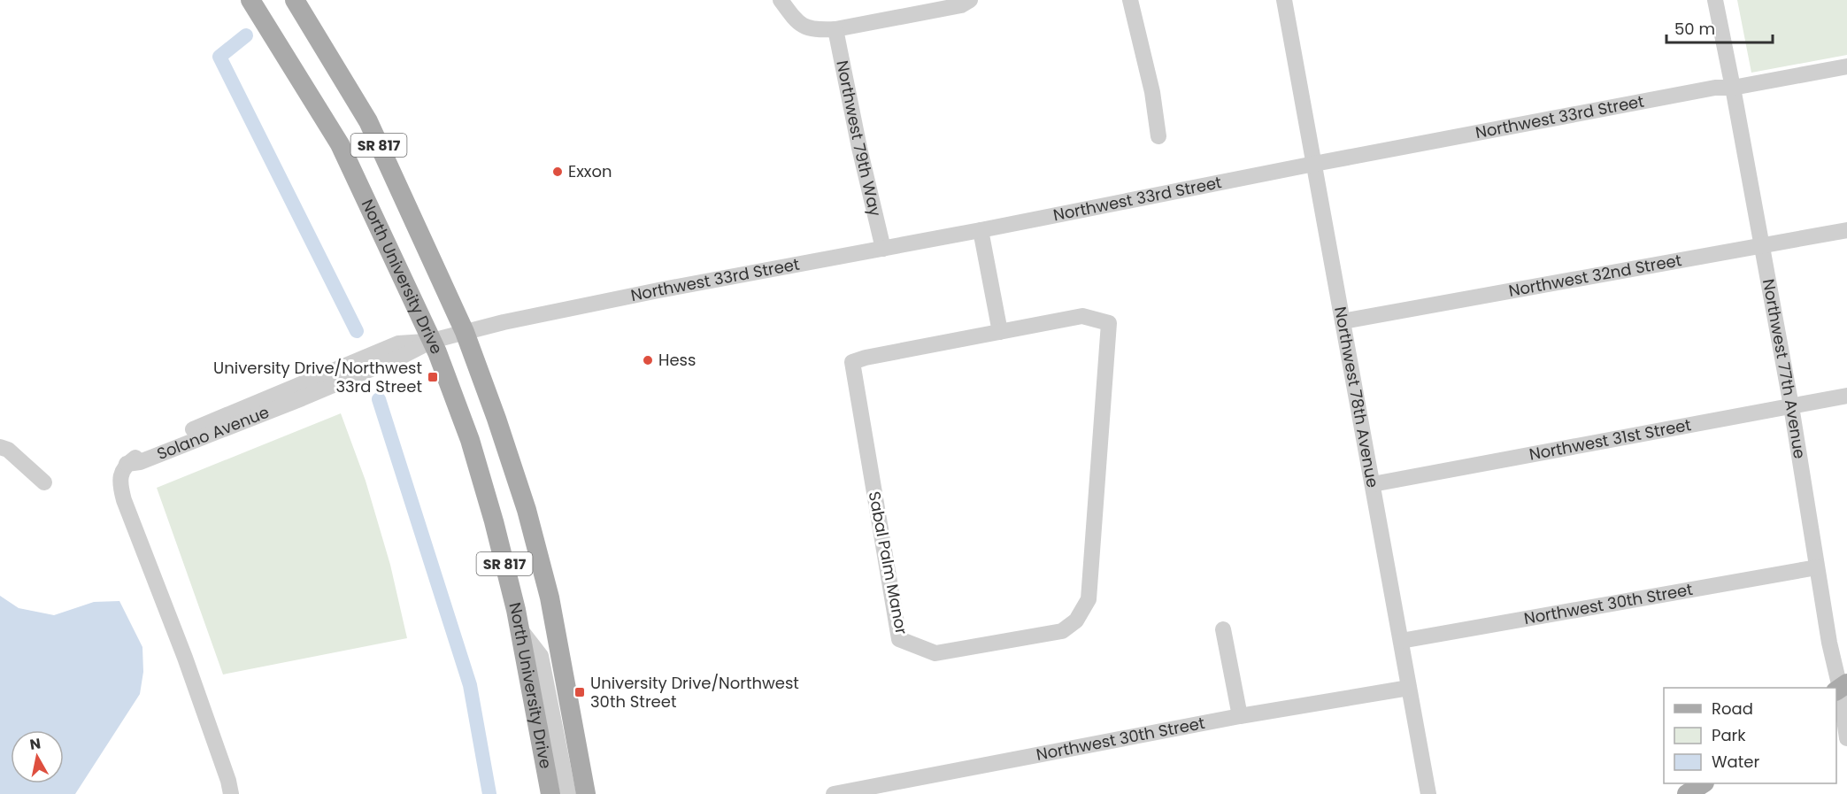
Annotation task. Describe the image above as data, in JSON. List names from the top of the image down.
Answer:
{
  "streets": {
    "main road": ["SR 817", "North University Drive"],
    "street": [
      "Northwest 33rd Street",
      "Northwest 79th Way",
      "Northwest 32nd Street",
      "Northwest 77th Avenue",
      "Northwest 78th Avenue",
      "Solano Avenue",
      "Northwest 31st Street",
      "Sabal Palm Manor",
      "Northwest 30th Street"
    ]
  },
  "crossings": [
    ["Northwest 33rd Street", "Northwest 79th Way"],
    ["Northwest 33rd Street", "North University Drive"],
    ["Northwest 33rd Street", "Northwest 77th Avenue"],
    ["Northwest 33rd Street", "Northwest 78th Avenue"],
    ["Northwest 33rd Street", "Solano Avenue"],
    ["Northwest 32nd Street", "Northwest 77th Avenue"],
    ["Northwest 32nd Street", "Northwest 78th Avenue"],
    ["North University Drive", "Solano Avenue"],
    ["Northwest 77th Avenue", "Northwest 31st Street"],
    ["Northwest 77th Avenue", "Northwest 30th Street"],
    ["Northwest 78th Avenue", "Northwest 31st Street"],
    ["Northwest 78th Avenue", "Northwest 30th Street"]
  ],
  "places": {
    "other": ["Exxon", "Hess"],
    "transit": ["University Drive/Northwest 33rd Street", "University Drive/Northwest 30th Street"]
  },
  "legend": ["Road", "Park", "Water"],
  "scale_bar": "50 m",
  "north": "top"
}
